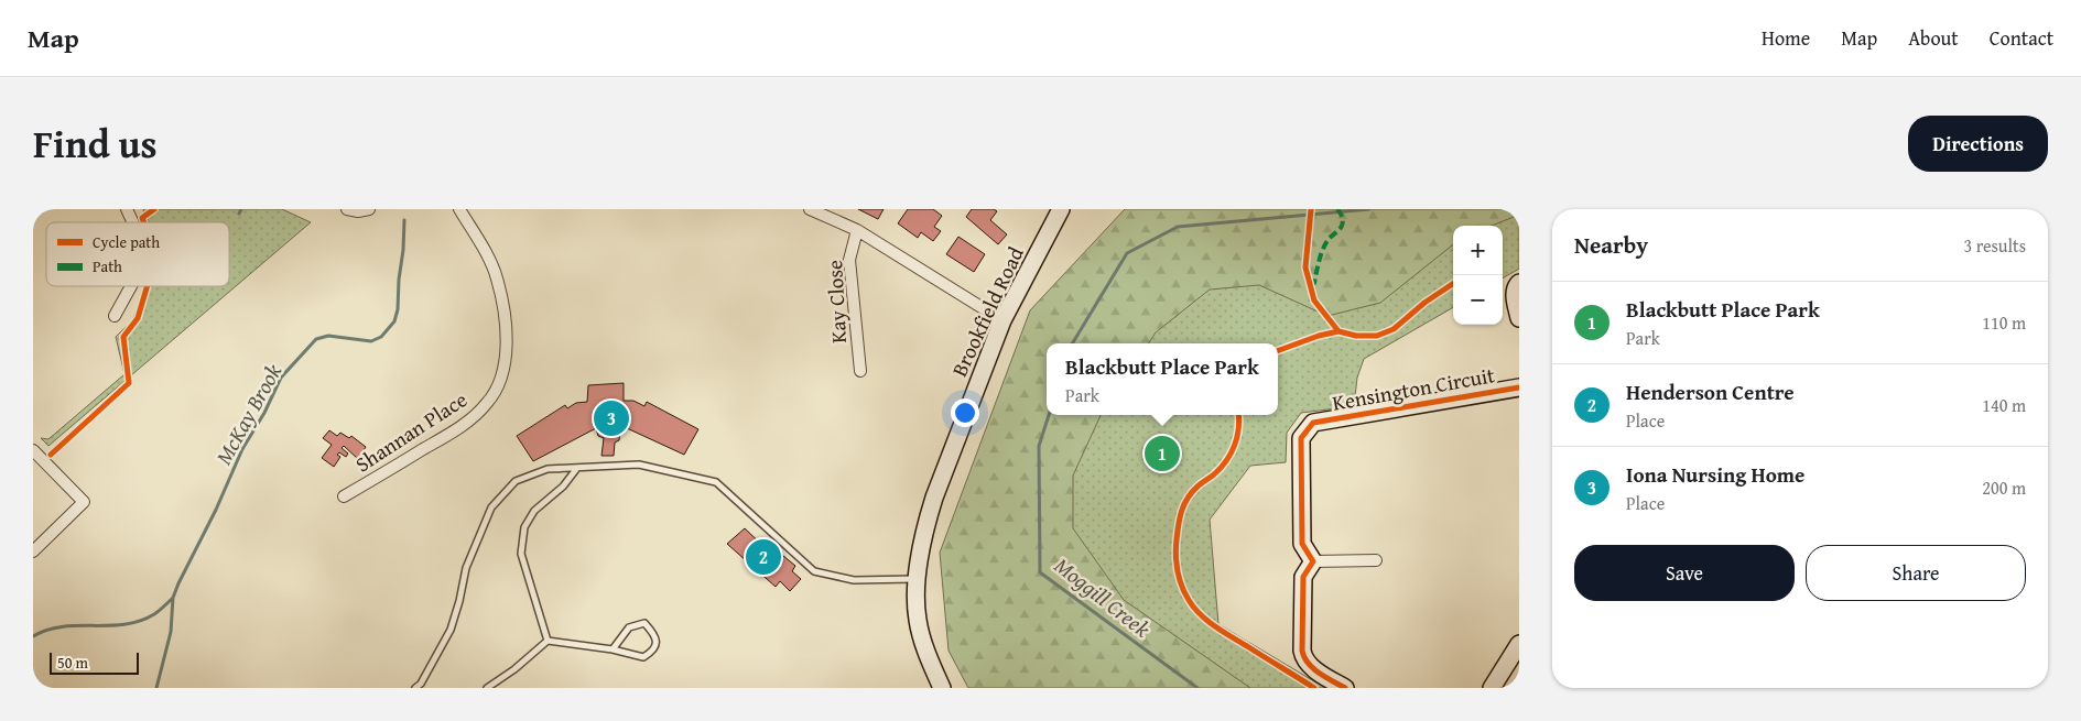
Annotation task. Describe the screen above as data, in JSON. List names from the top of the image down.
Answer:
{
  "streets": {
    "street": [
      "Kay Close",
      "Brookfield Road",
      "Kensington Circuit",
      "Shannan Place"
    ]
  },
  "water": ["McKay Brook", "Moggill Creek"],
  "legend": ["Cycle path", "Path"],
  "scale_bar": "50 m",
  "page": {
    "header": "Map",
    "nav": [
      "Home",
      "Map",
      "About",
      "Contact"
    ],
    "title": "Find us",
    "buttons": [
      "Directions",
      ["Save", "Share"]
    ],
    "heading": ["Nearby", "3 results"],
    "map_buttons": ["+", "−"],
    "list": [
      {
        "mark": "1",
        "name": "Blackbutt Place Park",
        "note": "Park",
        "value": "110 m"
      },
      {
        "mark": "2",
        "name": "Henderson Centre",
        "note": "Place",
        "value": "140 m"
      },
      {
        "mark": "3",
        "name": "Iona Nursing Home",
        "note": "Place",
        "value": "200 m"
      }
    ],
    "popup": ["Blackbutt Place Park", "Park"],
    "pins": ["3", "1", "2"],
    "scale": "50 m"
  }
}
